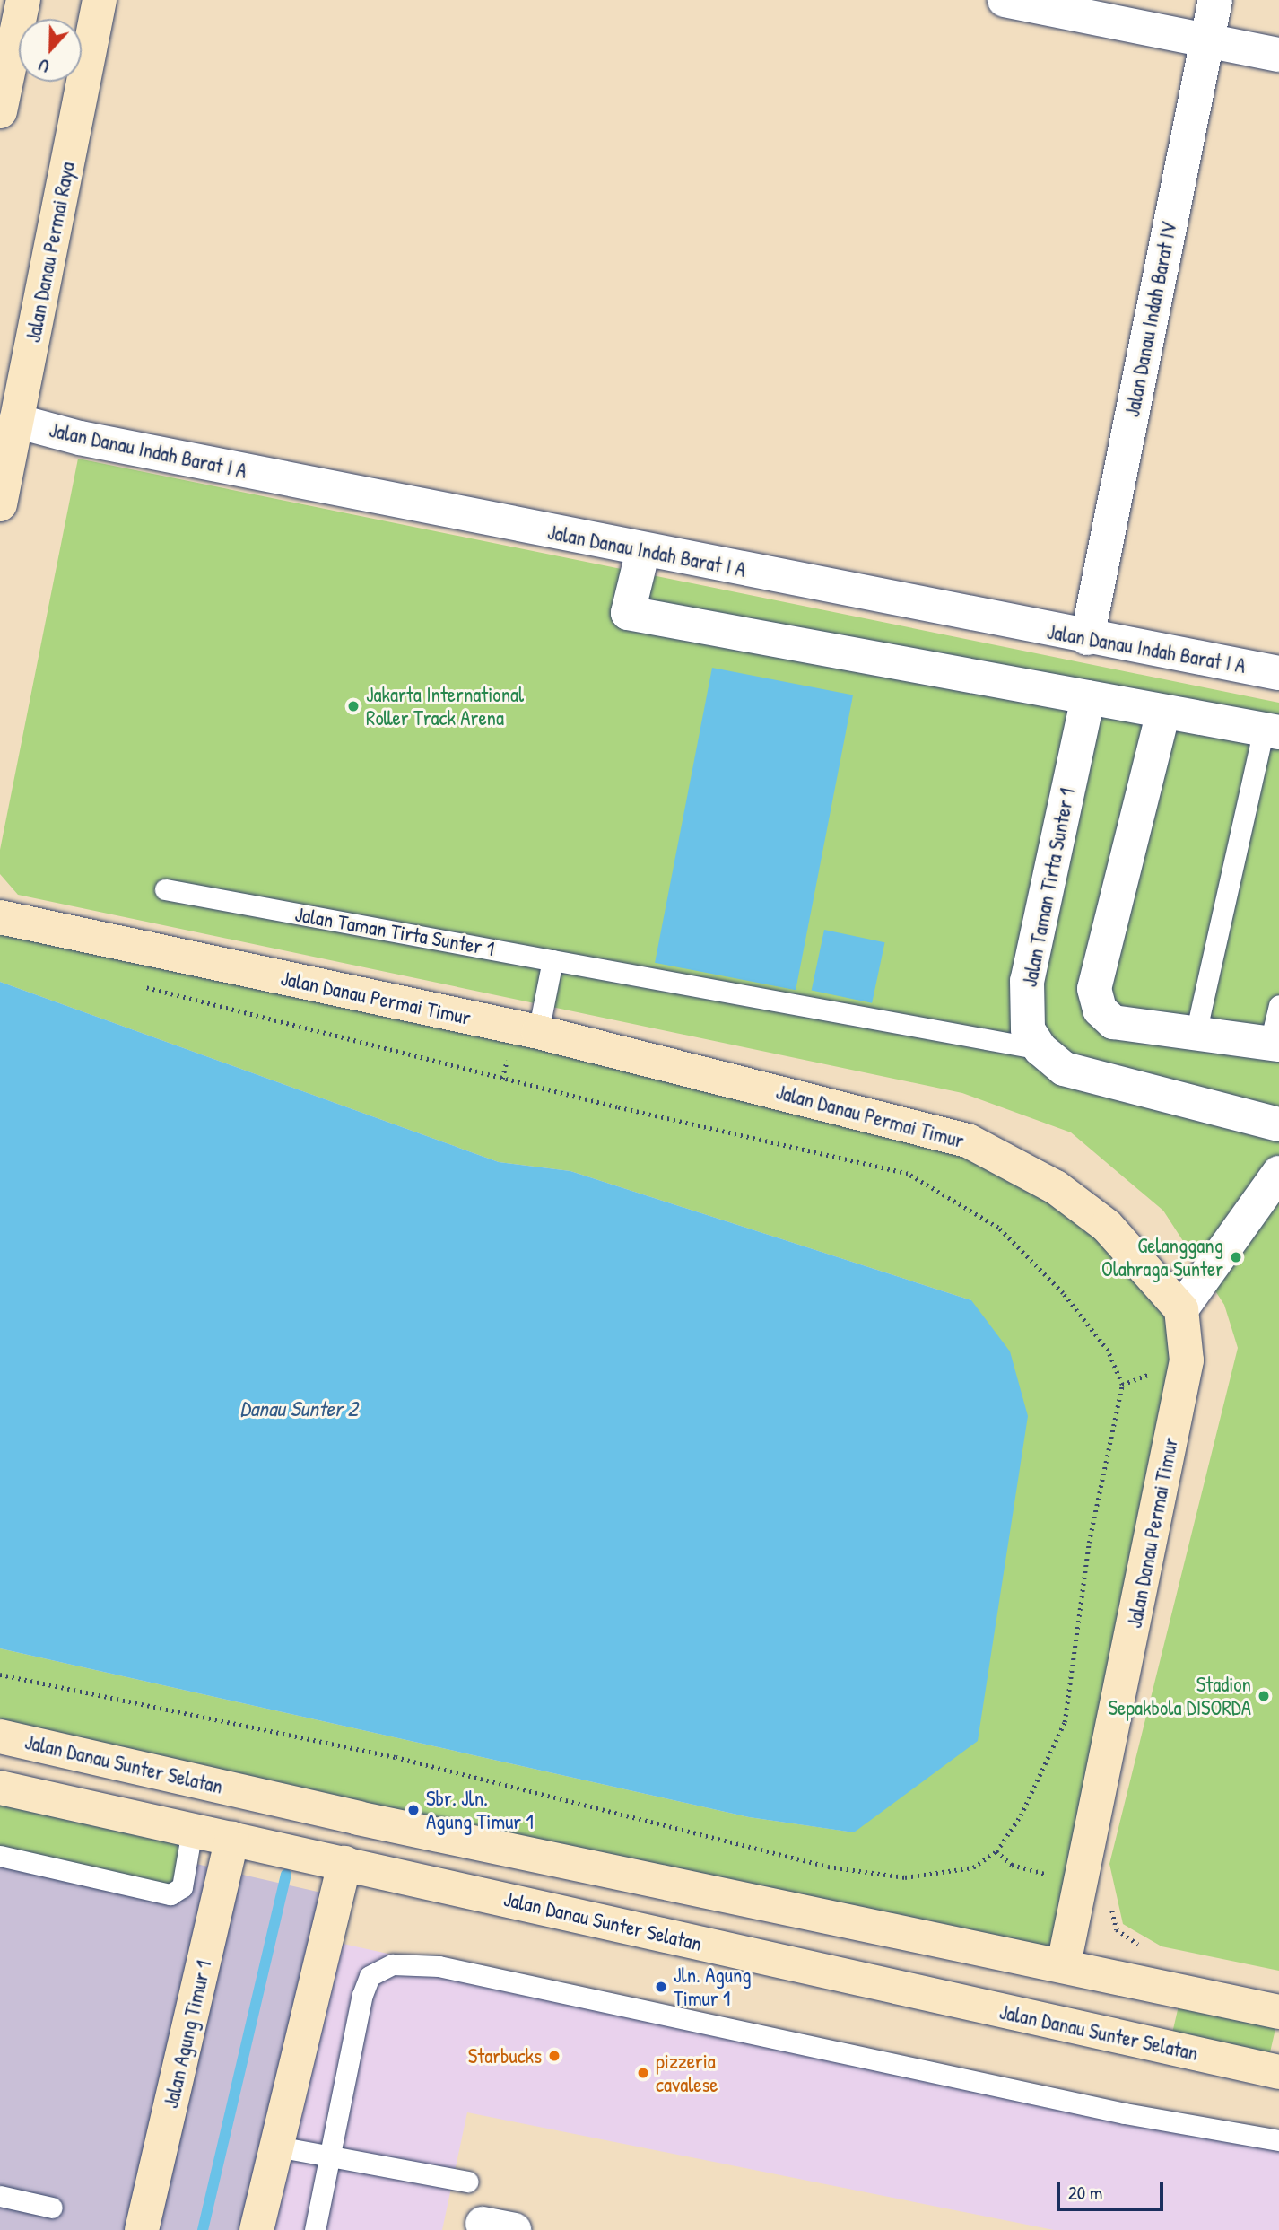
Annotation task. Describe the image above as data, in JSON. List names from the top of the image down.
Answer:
{
  "streets": {
    "street": [
      "Jalan Danau Permai Raya",
      "Jalan Danau Indah Barat IV",
      "Jalan Danau Indah Barat I A",
      "Jalan Taman Tirta Sunter 1",
      "Jalan Danau Permai Timur",
      "Jalan Danau Sunter Selatan",
      "Jalan Agung Timur 1"
    ]
  },
  "crossings": [
    ["Jalan Danau Permai Raya", "Jalan Danau Indah Barat I A"],
    ["Jalan Danau Indah Barat IV", "Jalan Danau Indah Barat I A"],
    ["Jalan Danau Permai Timur", "Jalan Danau Sunter Selatan"],
    ["Jalan Danau Sunter Selatan", "Jalan Agung Timur 1"]
  ],
  "water": ["Danau Sunter 2"],
  "places": [
    "Jakarta International Roller Track Arena",
    "Gelanggang Olahraga Sunter",
    "Stadion Sepakbola DISORDA",
    "Sbr. Jln. Agung Timur 1",
    "Jln. Agung Timur 1",
    "Starbucks",
    "pizzeria cavalese"
  ],
  "scale_bar": "20 m",
  "north": "bottom"
}
